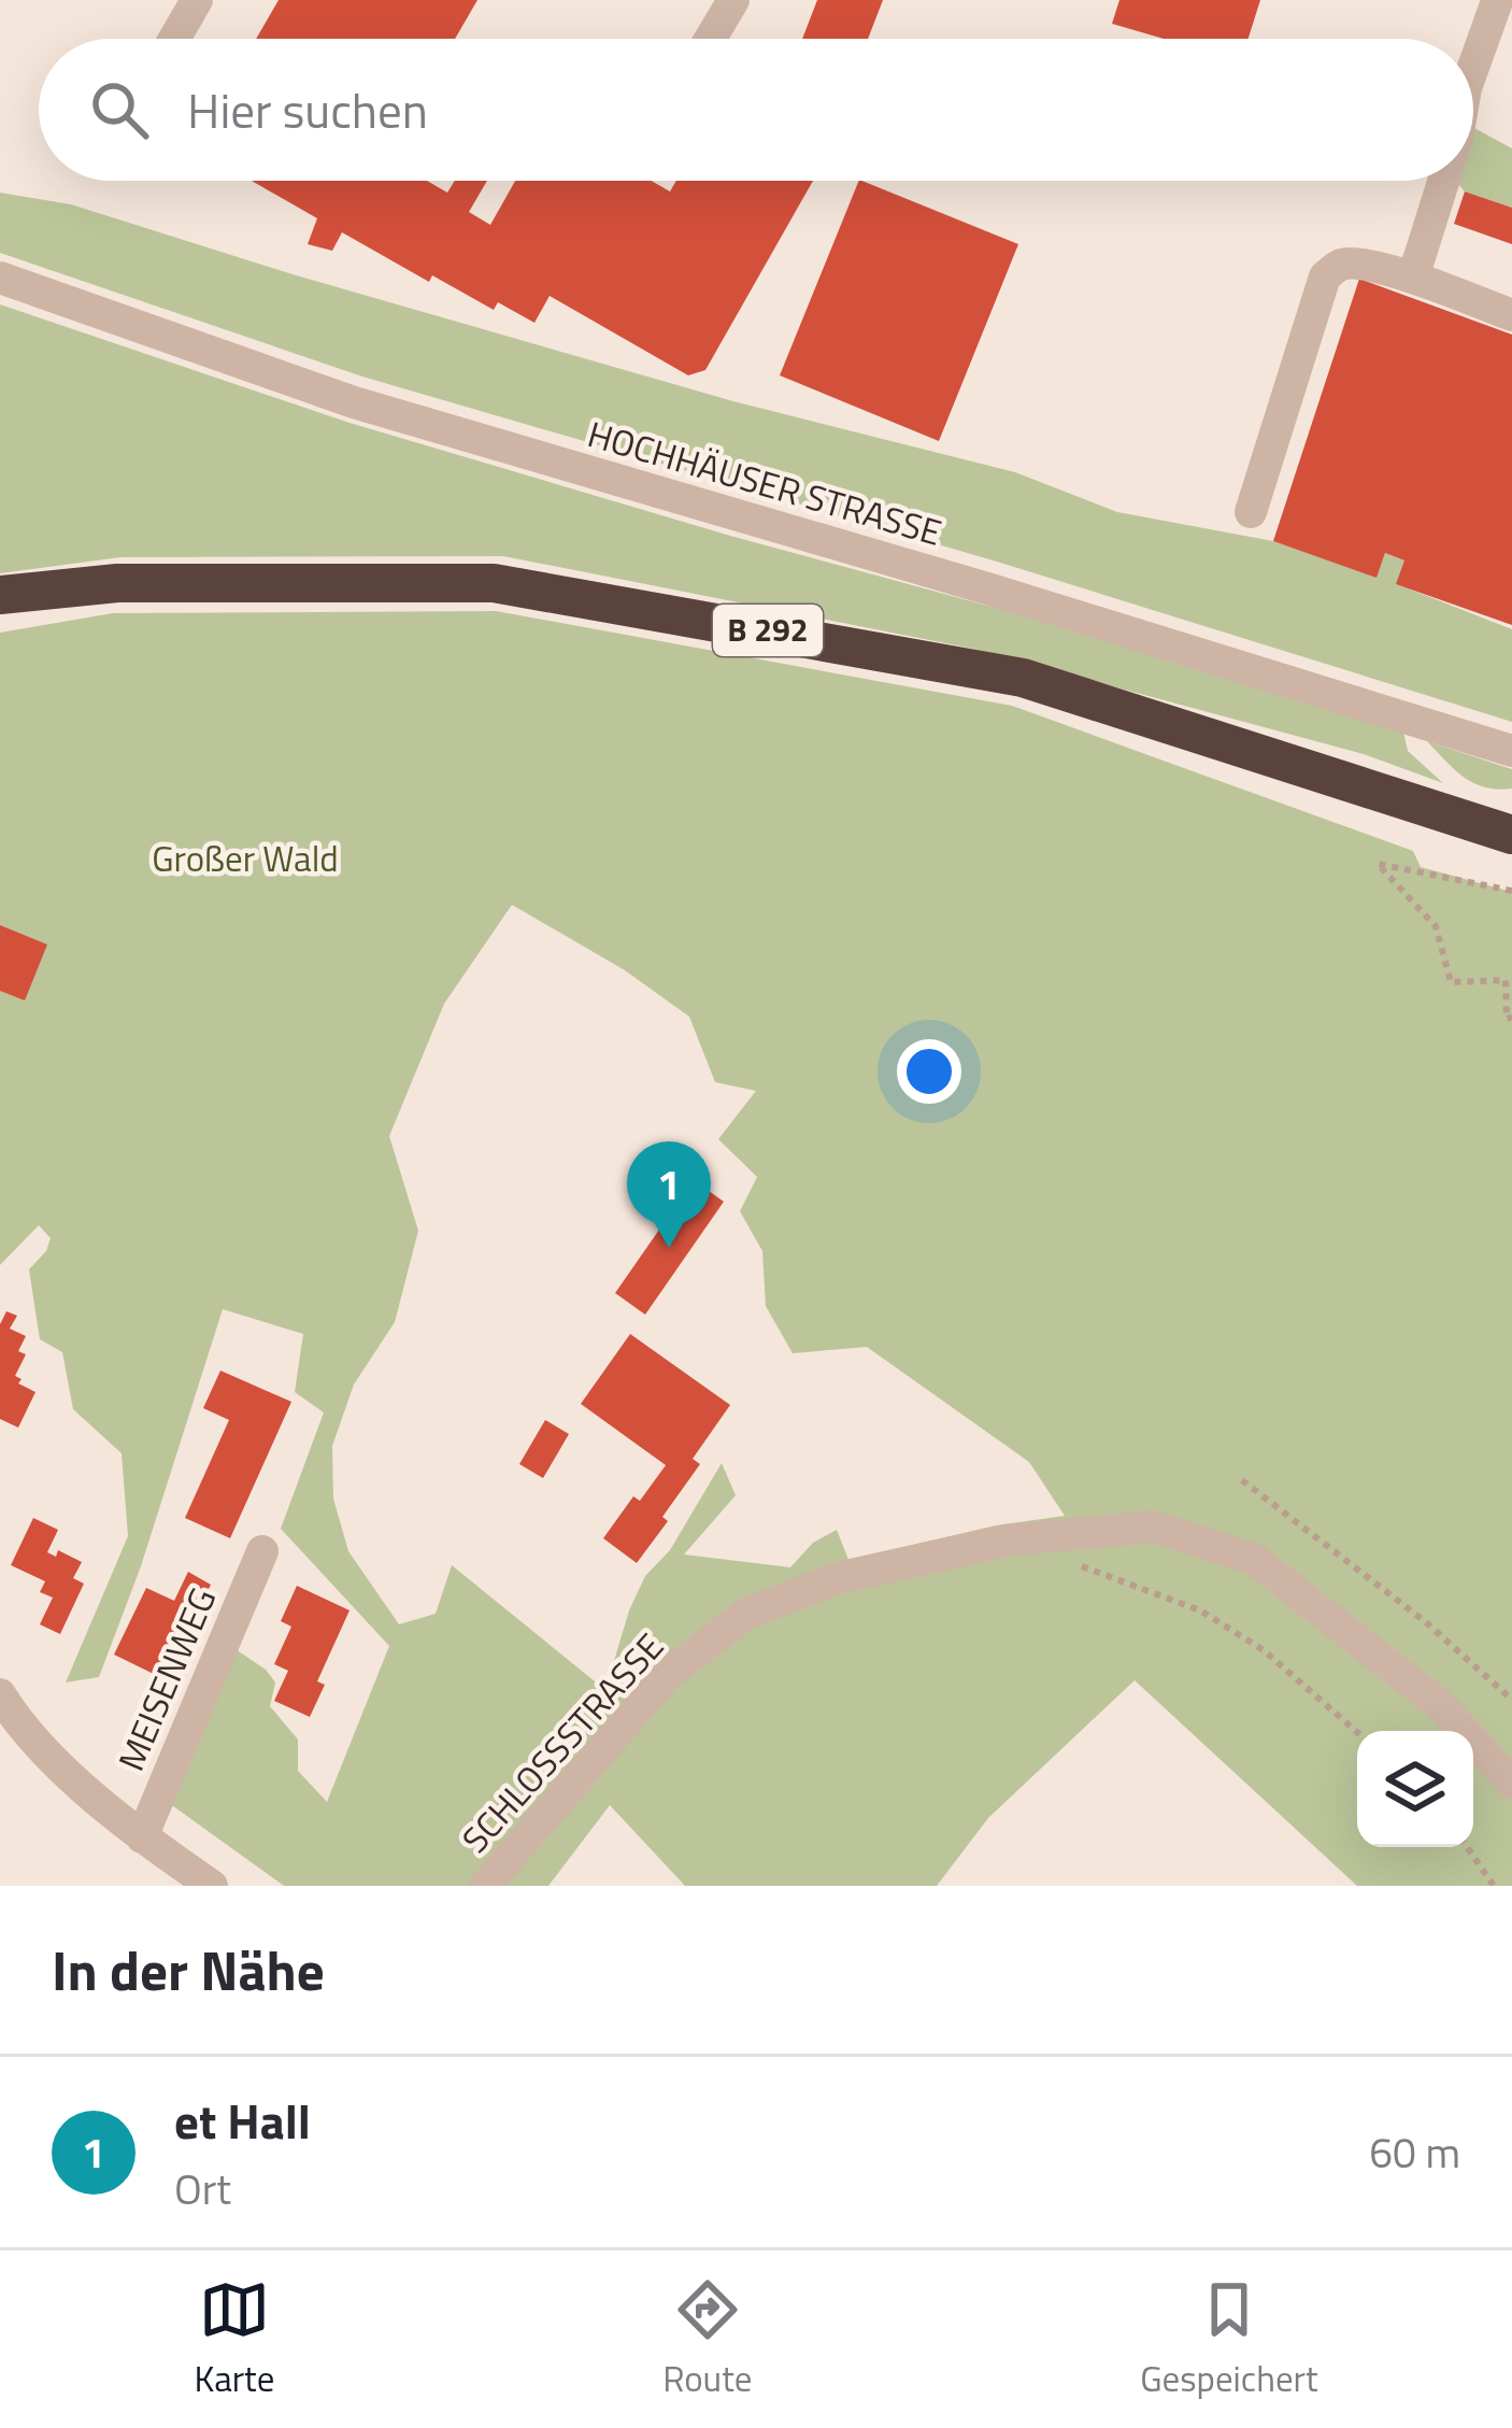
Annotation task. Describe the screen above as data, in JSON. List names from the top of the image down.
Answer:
{
  "streets": {
    "highway": ["B 292"],
    "street": ["HOCHHÄUSER STRASSE", "MEISENWEG", "SCHLOSSSTRASSE"]
  },
  "parks": ["Großer Wald"],
  "page": {
    "search": "Hier suchen",
    "pins": "1",
    "heading": "In der Nähe",
    "list": [
      {
        "mark": "1",
        "name": "et Hall",
        "note": "Ort",
        "value": "60 m"
      }
    ],
    "nav": ["Karte", "Route", "Gespeichert"]
  }
}
